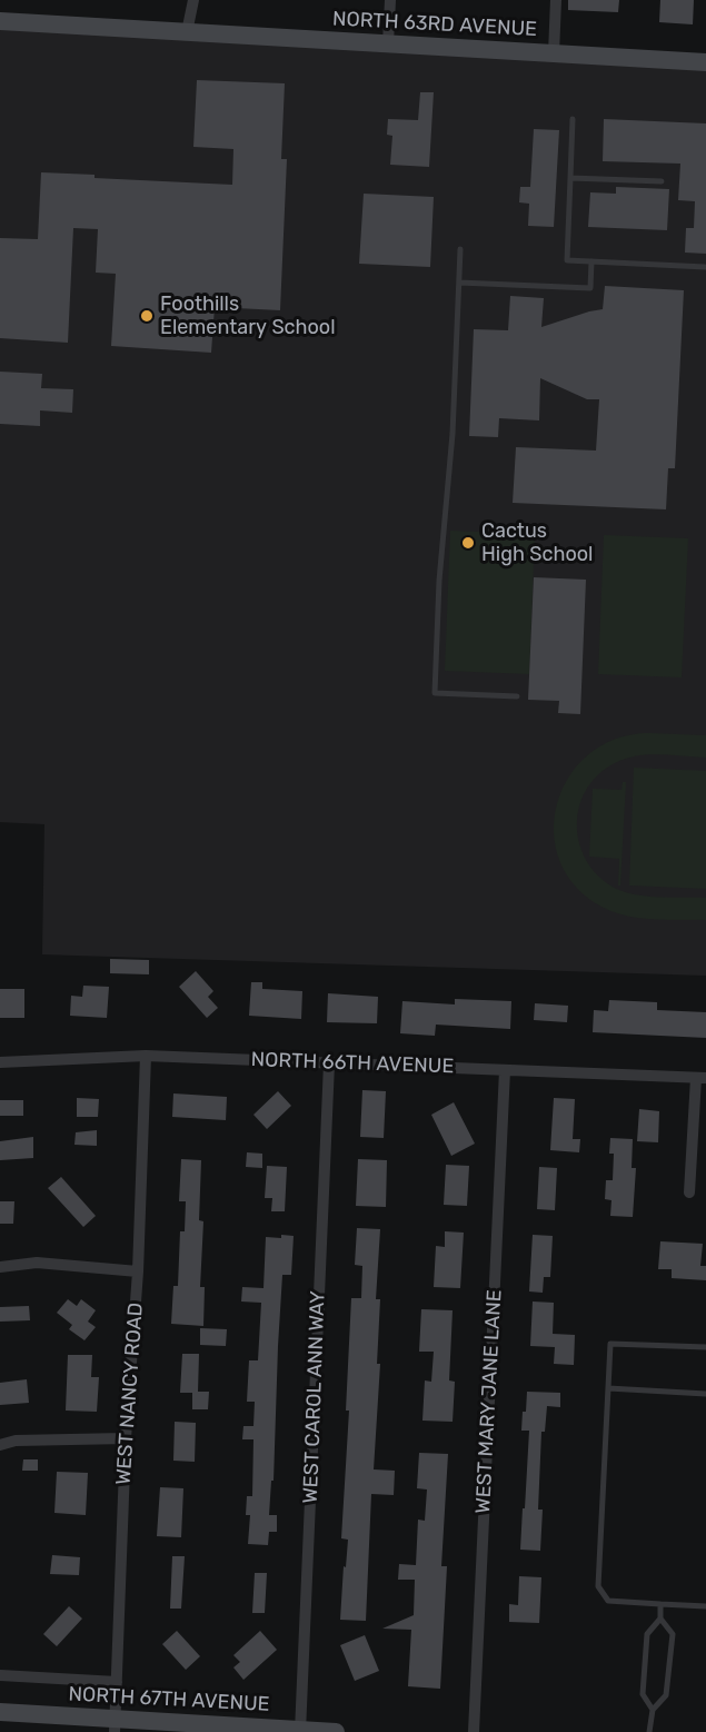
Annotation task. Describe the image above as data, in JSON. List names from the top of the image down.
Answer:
{
  "streets": {
    "street": [
      "NORTH 63RD AVENUE",
      "NORTH 66TH AVENUE",
      "WEST NANCY ROAD",
      "WEST CAROL ANN WAY",
      "WEST MARY JANE LANE",
      "NORTH 67TH AVENUE"
    ]
  },
  "crossings": [
    ["NORTH 66TH AVENUE", "WEST NANCY ROAD"],
    ["NORTH 66TH AVENUE", "WEST CAROL ANN WAY"],
    ["NORTH 66TH AVENUE", "WEST MARY JANE LANE"],
    ["WEST NANCY ROAD", "NORTH 67TH AVENUE"],
    ["WEST CAROL ANN WAY", "NORTH 67TH AVENUE"]
  ],
  "places": ["Foothills Elementary School", "Cactus High School"]
}
